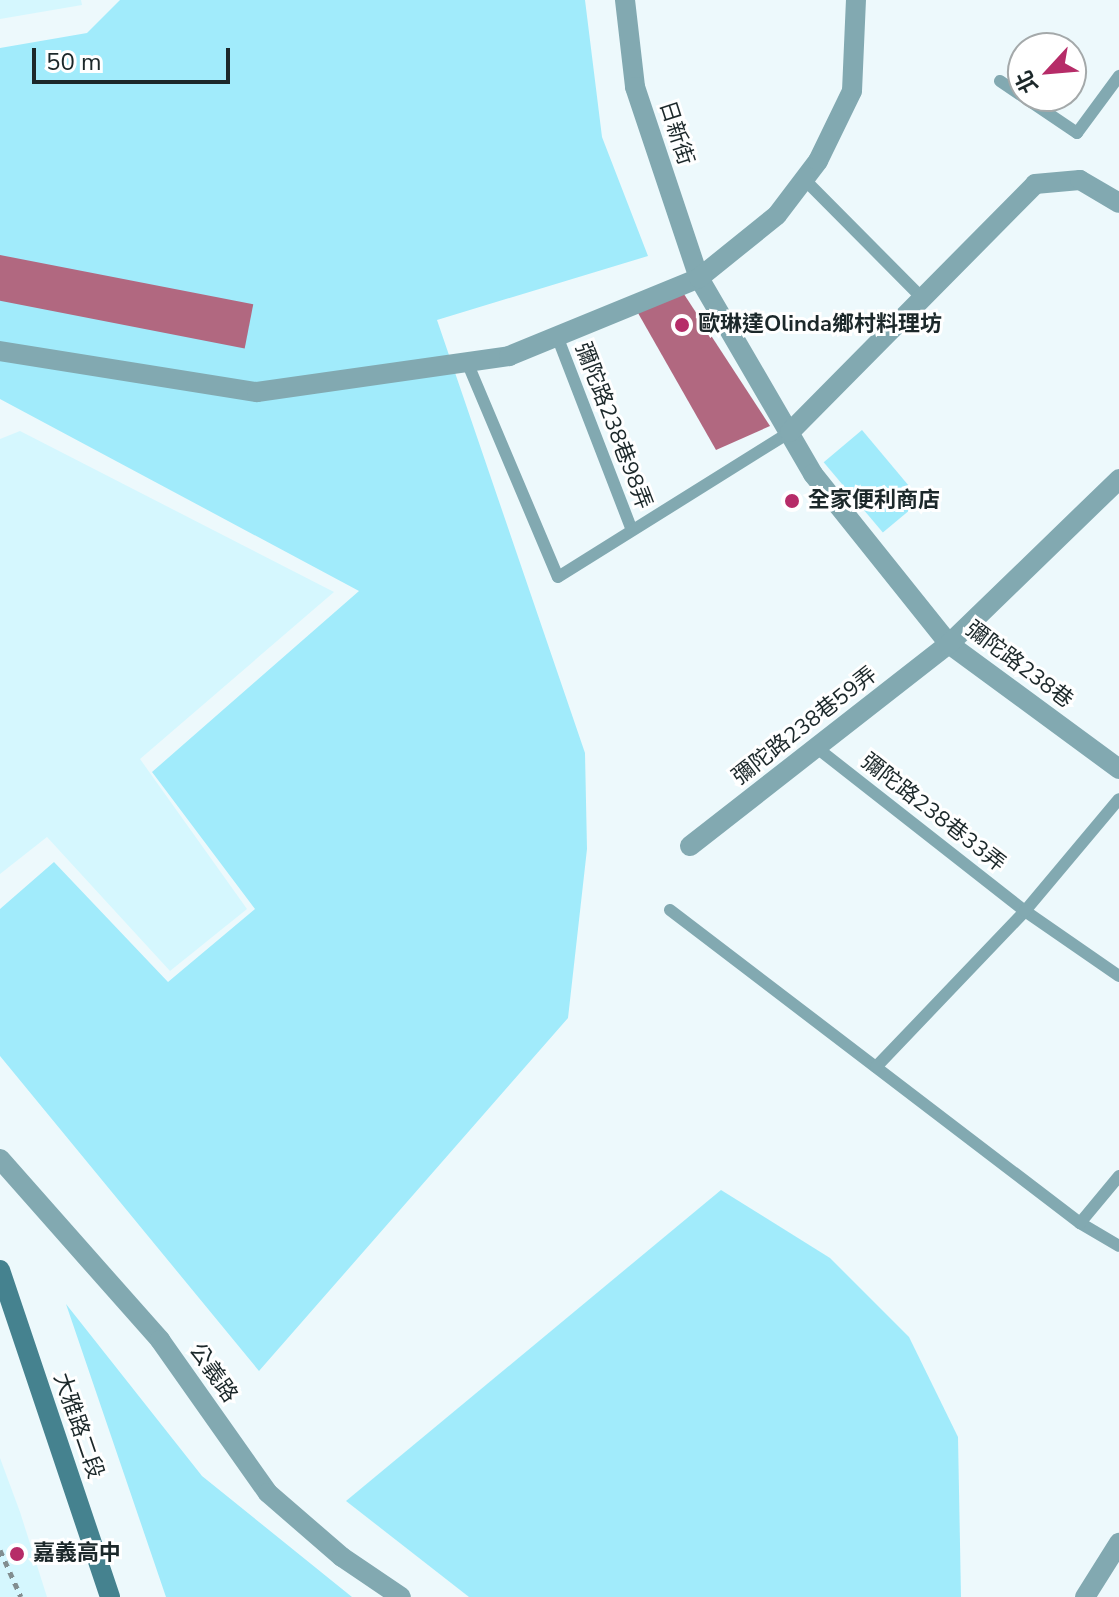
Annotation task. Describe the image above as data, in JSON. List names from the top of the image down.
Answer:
{
  "streets": {
    "main road": ["大雅路二段"],
    "street": [
      "日新街",
      "彌陀路238巷",
      "彌陀路238巷59弄",
      "公義路"
    ],
    "lane": ["彌陀路238巷98弄", "彌陀路238巷33弄"]
  },
  "crossings": [
    ["日新街", "彌陀路238巷"],
    ["彌陀路238巷", "彌陀路238巷59弄"],
    ["彌陀路238巷59弄", "彌陀路238巷33弄"]
  ],
  "places": ["歐琳達Olinda鄉村料理坊", "全家便利商店", "嘉義高中"],
  "scale_bar": "50 m",
  "north": "bottom left"
}
